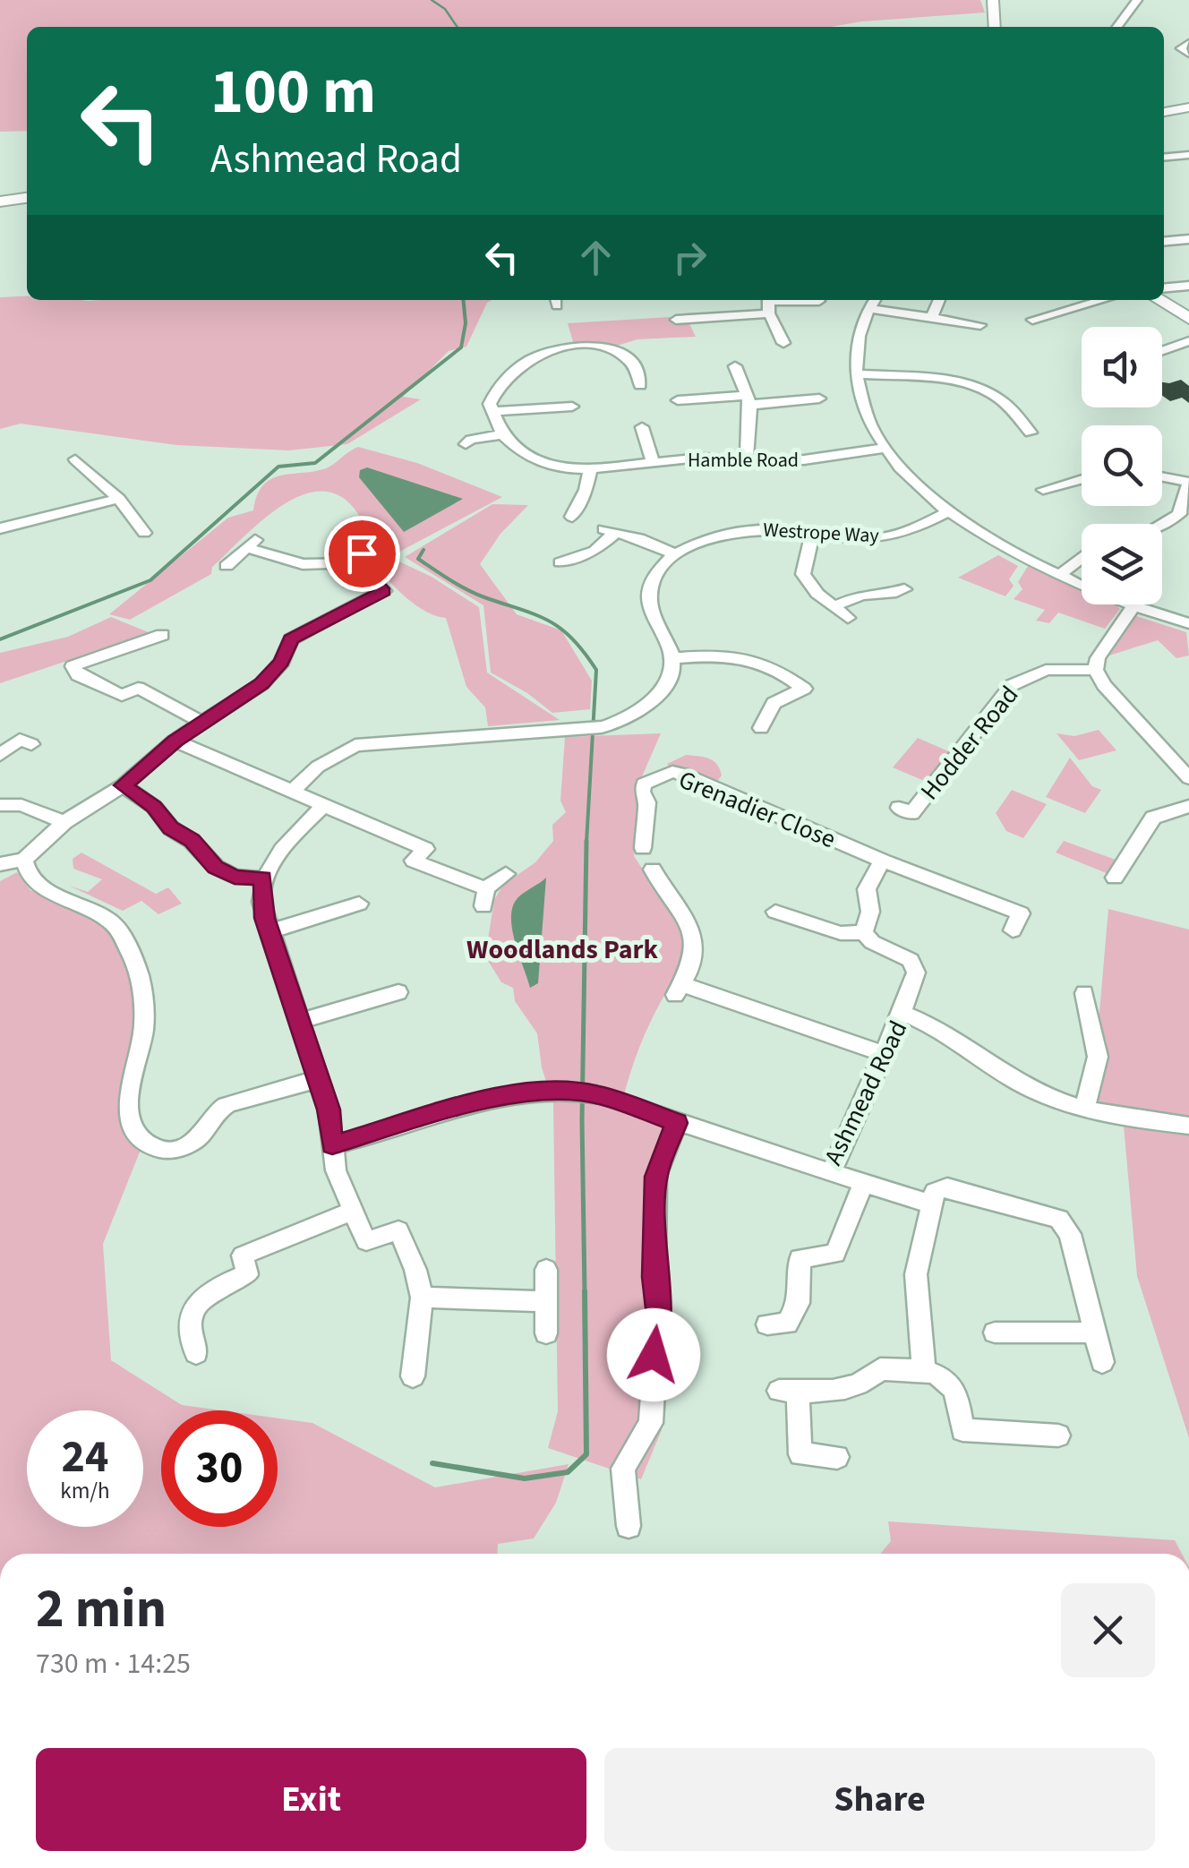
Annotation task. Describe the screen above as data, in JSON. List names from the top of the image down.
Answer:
{
  "streets": {
    "street": [
      "Hamble Road",
      "Westrope Way",
      "Hodder Road",
      "Grenadier Close",
      "Ashmead Road"
    ]
  },
  "districts": ["Woodlands Park"],
  "page": {
    "turn": ["100 m", "Ashmead Road"],
    "speed": "24 km/h",
    "limit": "30",
    "heading": ["2 min", "730 m · 14:25"],
    "buttons": ["Exit", "Share"]
  }
}
